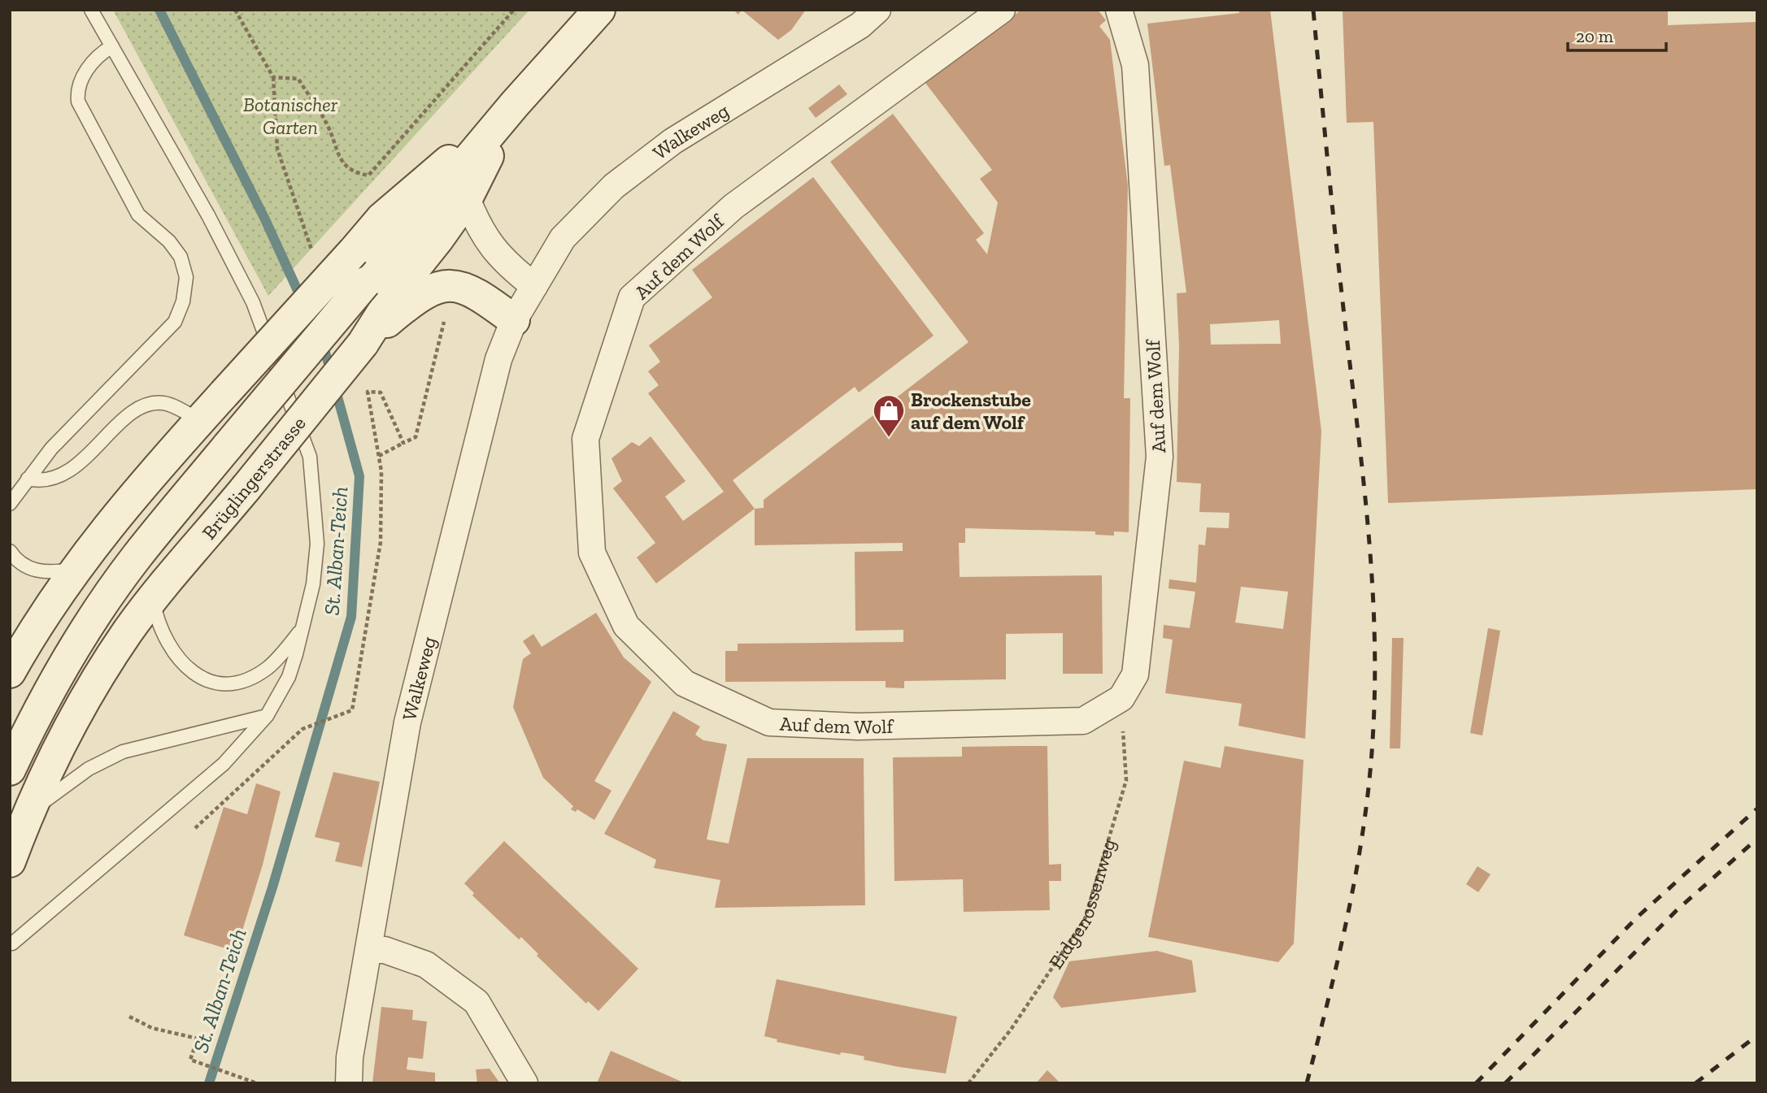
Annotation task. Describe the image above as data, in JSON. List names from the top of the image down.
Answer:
{
  "streets": {
    "main road": ["Brüglingerstrasse"],
    "street": ["Walkeweg", "Auf dem Wolf"],
    "path": ["Eidgenossenweg"]
  },
  "crossings": [
    ["Auf dem Wolf", "Eidgenossenweg"]
  ],
  "water": ["St. Alban-Teich"],
  "parks": ["Botanischer Garten"],
  "places": {
    "shop": ["Brockenstube auf dem Wolf"]
  },
  "scale_bar": "20 m"
}
